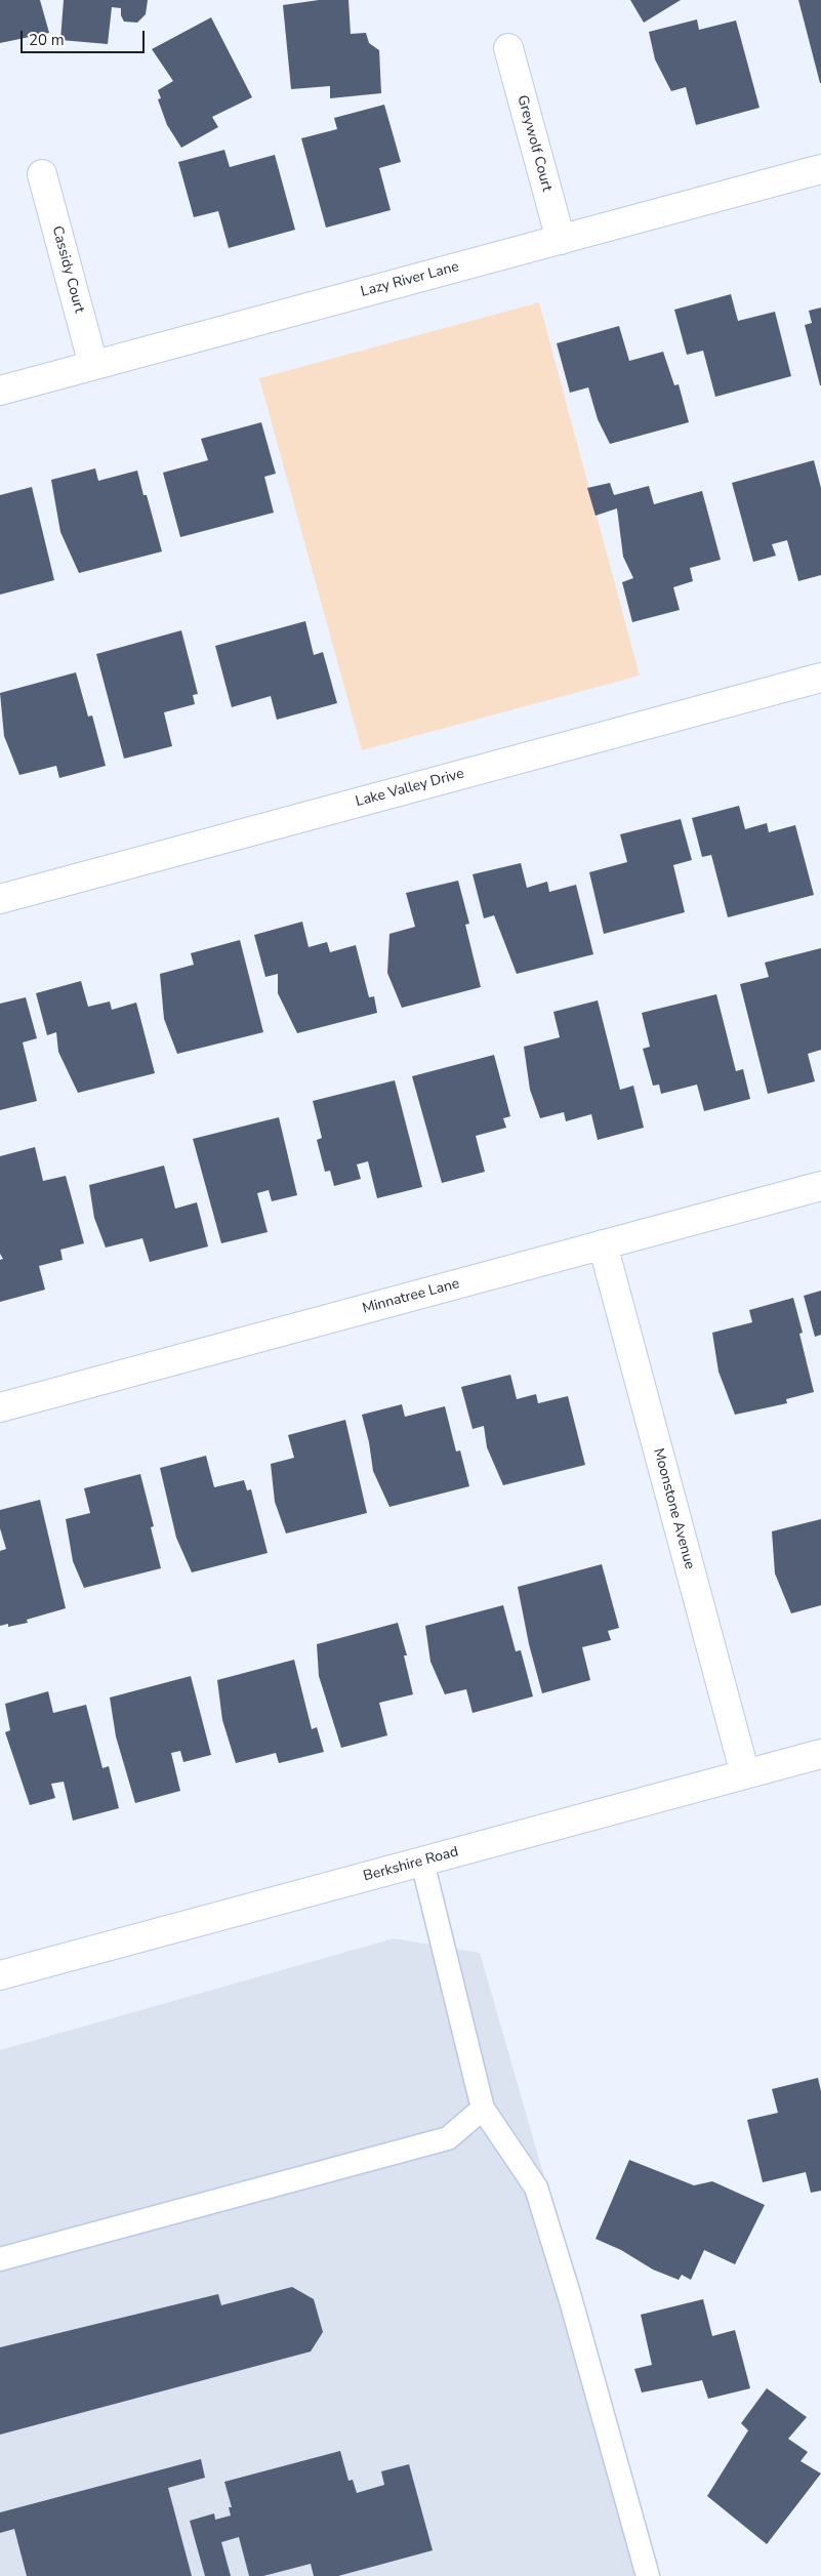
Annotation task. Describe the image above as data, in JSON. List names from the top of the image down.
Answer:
{
  "streets": {
    "street": [
      "Greywolf Court",
      "Cassidy Court",
      "Lazy River Lane",
      "Lake Valley Drive",
      "Minnatree Lane",
      "Moonstone Avenue",
      "Berkshire Road"
    ]
  },
  "crossings": [
    ["Greywolf Court", "Lazy River Lane"],
    ["Cassidy Court", "Lazy River Lane"],
    ["Minnatree Lane", "Moonstone Avenue"],
    ["Moonstone Avenue", "Berkshire Road"]
  ],
  "scale_bar": "20 m"
}
